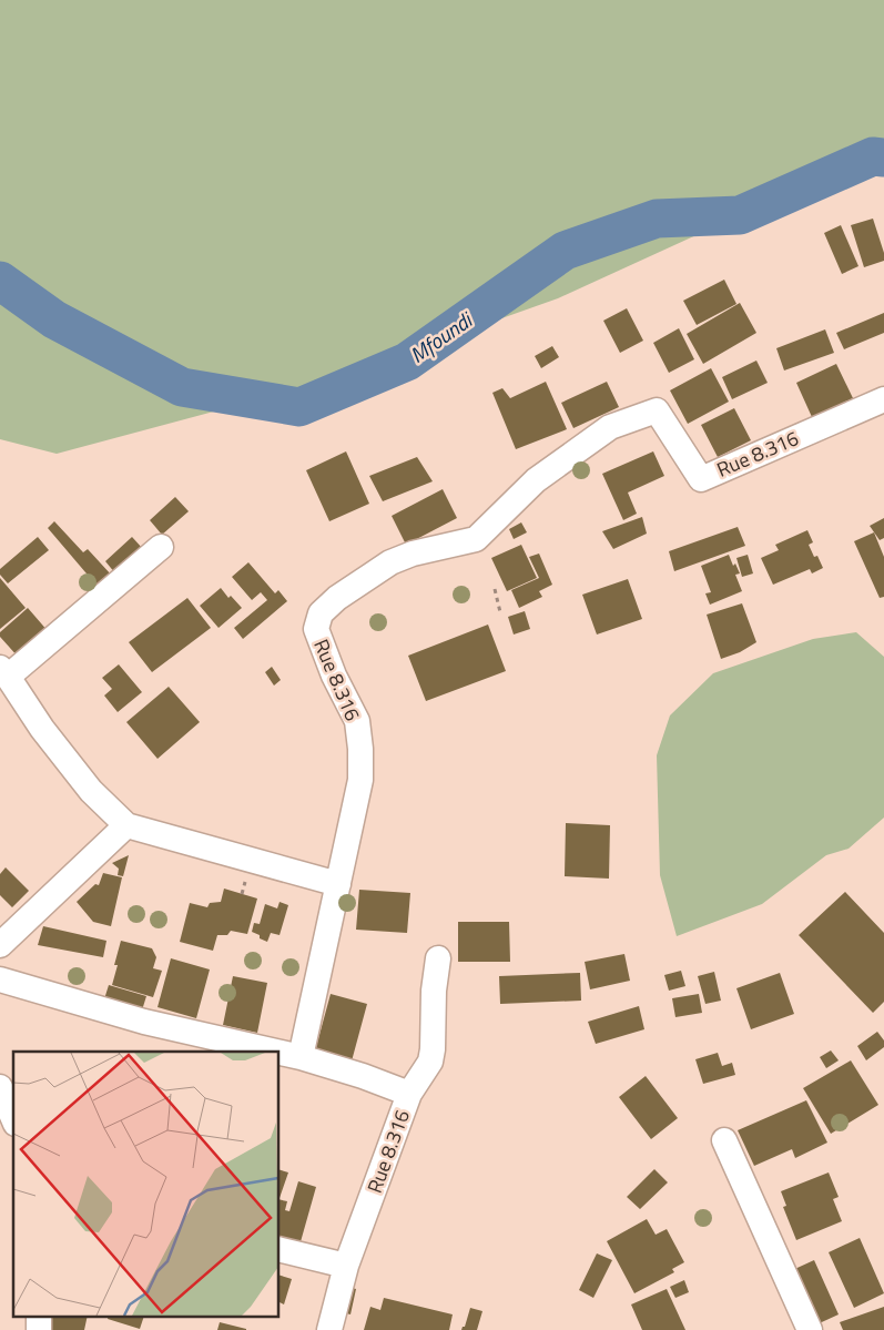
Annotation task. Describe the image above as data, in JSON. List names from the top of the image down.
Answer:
{
  "streets": {
    "street": ["Rue 8.316"]
  },
  "water": ["Mfoundi"]
}
